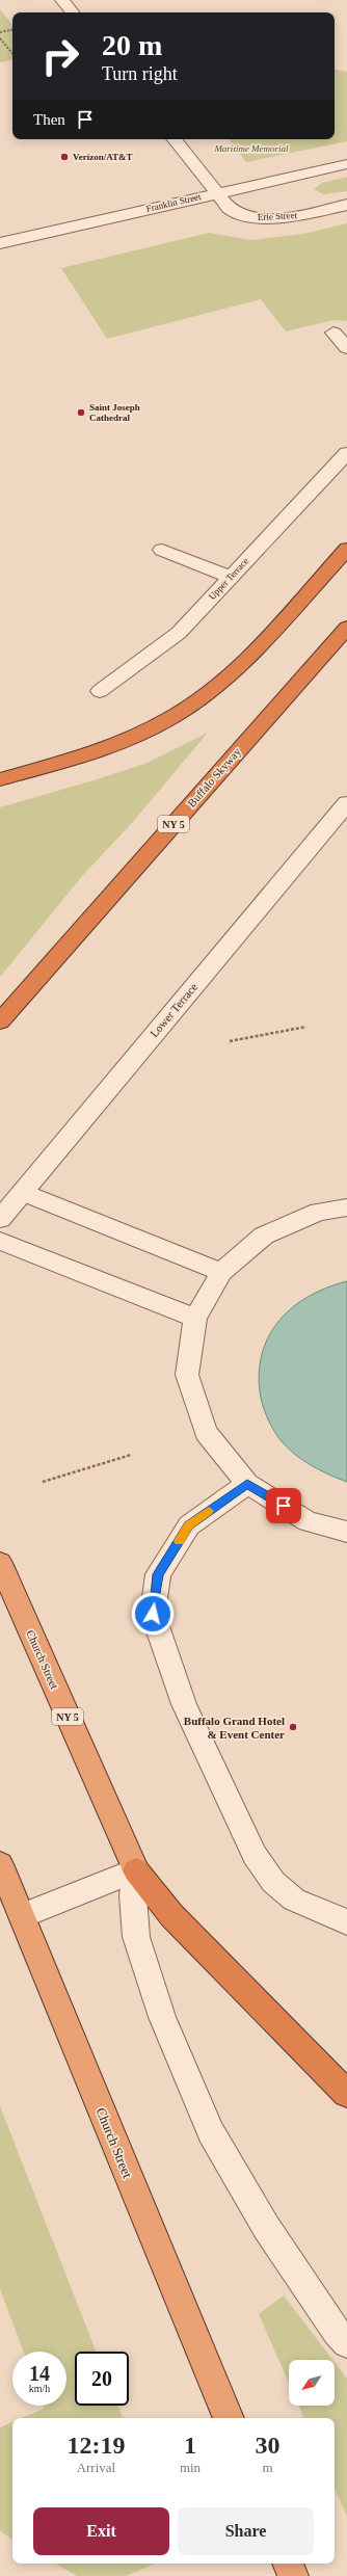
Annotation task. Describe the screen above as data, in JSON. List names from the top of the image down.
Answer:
{
  "streets": {
    "highway": ["Buffalo Skyway", "NY 5", "Church Street"],
    "street": [
      "Franklin Street",
      "Erie Street",
      "Upper Terrace",
      "Lower Terrace"
    ]
  },
  "crossings": [
    ["Franklin Street", "Erie Street"]
  ],
  "parks": ["Maritime Memorial"],
  "places": ["Verizon/AT&T", "Saint Joseph Cathedral", "Buffalo Grand Hotel & Event Center"],
  "north": "bottom left",
  "page": {
    "turn": ["20 m", "Turn right"],
    "then": "Then",
    "speed": "14 km/h",
    "limit": "20",
    "eta": [
      "12:19",
      "Arrival",
      "1",
      "min",
      "30",
      "m"
    ],
    "buttons": ["Exit", "Share"]
  }
}
